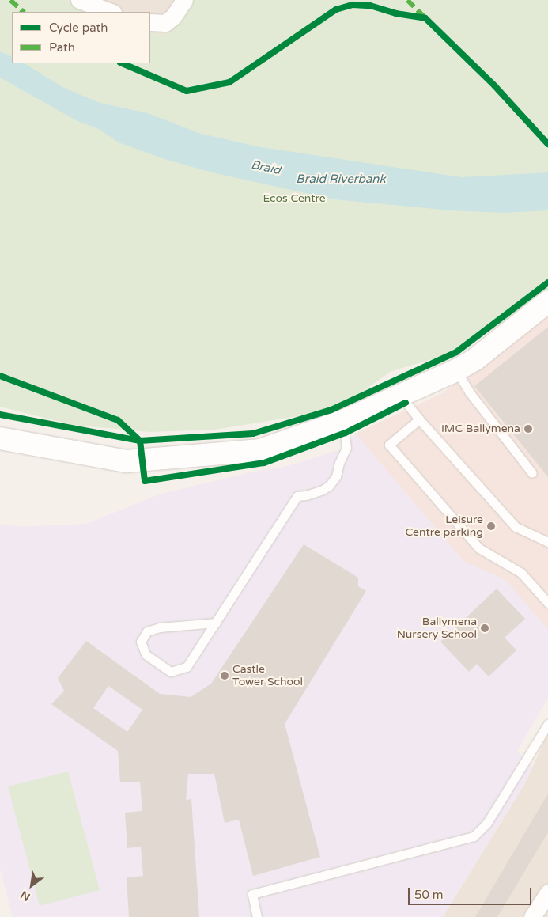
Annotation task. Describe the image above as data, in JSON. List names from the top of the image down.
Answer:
{
  "water": ["Braid", "Braid Riverbank"],
  "parks": ["Ecos Centre"],
  "places": [
    "IMC Ballymena",
    "Leisure Centre parking",
    "Ballymena Nursery School",
    "Castle Tower School"
  ],
  "legend": ["Cycle path", "Path"],
  "scale_bar": "50 m",
  "north": "bottom left"
}
